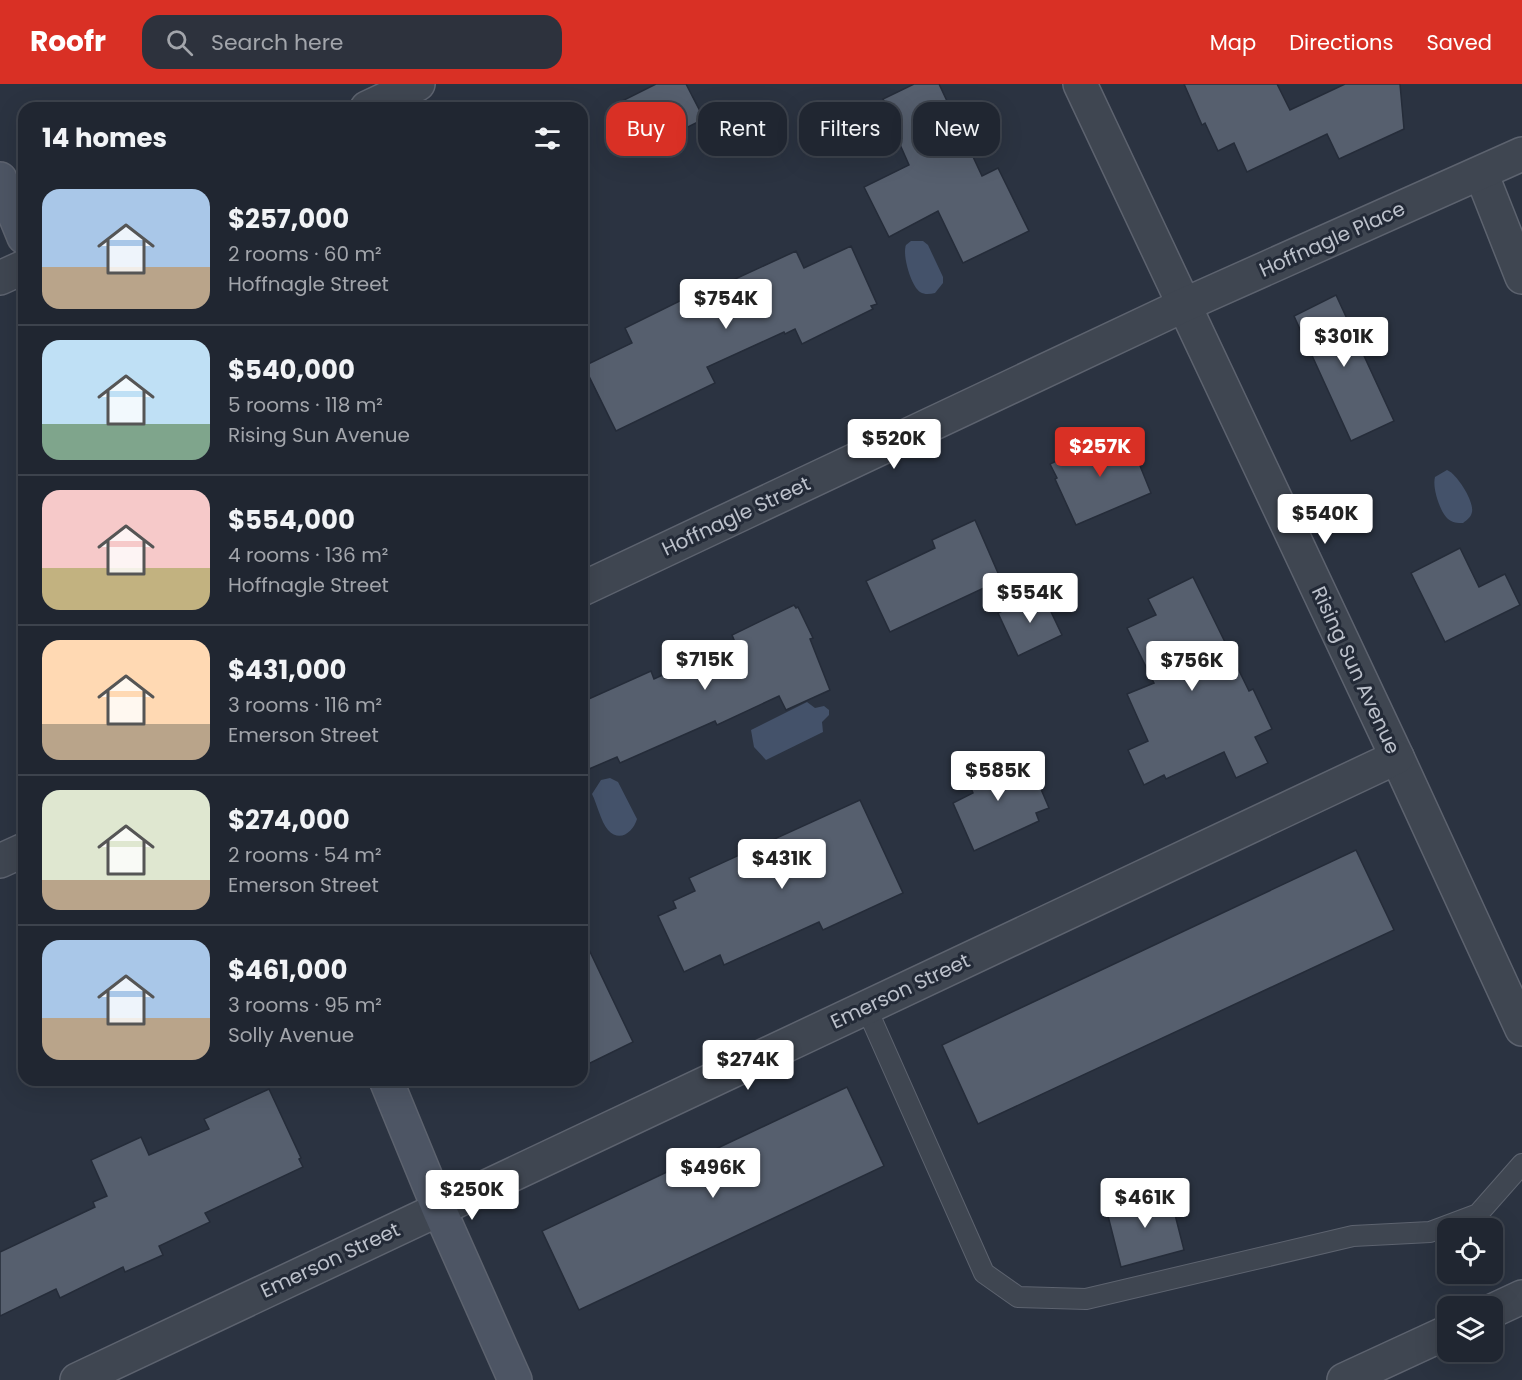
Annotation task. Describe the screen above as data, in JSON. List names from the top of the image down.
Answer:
{
  "streets": {
    "street": [
      "Hoffnagle Place",
      "Hoffnagle Street",
      "Rising Sun Avenue",
      "Emerson Street"
    ]
  },
  "crossings": [
    ["Hoffnagle Place", "Hoffnagle Street"],
    ["Hoffnagle Place", "Rising Sun Avenue"],
    ["Hoffnagle Street", "Rising Sun Avenue"],
    ["Rising Sun Avenue", "Emerson Street"]
  ],
  "page": {
    "header": "Roofr",
    "search": "Search here",
    "nav": ["Map", "Directions", "Saved"],
    "chip": [
      "Buy",
      "Rent",
      "Filters",
      "New"
    ],
    "heading": "14 homes",
    "list": [
      {
        "name": "$257,000",
        "note": "2 rooms · 60 m² · Hoffnagle Street"
      },
      {
        "name": "$540,000",
        "note": "5 rooms · 118 m² · Rising Sun Avenue"
      },
      {
        "name": "$554,000",
        "note": "4 rooms · 136 m² · Hoffnagle Street"
      },
      {
        "name": "$431,000",
        "note": "3 rooms · 116 m² · Emerson Street"
      },
      {
        "name": "$274,000",
        "note": "2 rooms · 54 m² · Emerson Street"
      },
      {
        "name": "$461,000",
        "note": "3 rooms · 95 m² · Solly Avenue"
      }
    ],
    "price": [
      "$754K",
      "$301K",
      "$520K",
      "$257K",
      "$540K",
      "$554K",
      "$715K",
      "$756K",
      "$585K",
      "$431K",
      "$274K",
      "$496K",
      "$250K",
      "$461K"
    ]
  }
}
